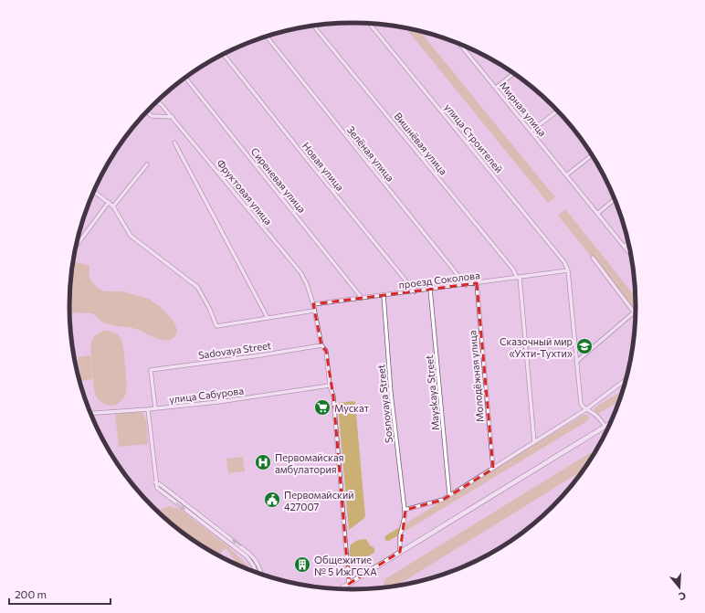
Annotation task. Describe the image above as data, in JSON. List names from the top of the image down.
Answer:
{
  "streets": {
    "street": [
      "Мирная улица",
      "улица Строителей",
      "Вишнёвая улица",
      "Зелёная улица",
      "Новая улица",
      "Сиреневая улица",
      "Фруктовая улица",
      "проезд Соколова",
      "Sadovaya Street",
      "Молодёжная улица",
      "Mayskaya Street",
      "улица Сабурова",
      "Sosnovaya Street"
    ]
  },
  "crossings": [
    ["улица Строителей", "проезд Соколова"],
    ["Вишнёвая улица", "проезд Соколова"],
    ["Зелёная улица", "проезд Соколова"],
    ["Новая улица", "проезд Соколова"],
    ["Сиреневая улица", "проезд Соколова"],
    ["Фруктовая улица", "проезд Соколова"],
    ["Фруктовая улица", "Sadovaya Street"],
    ["Фруктовая улица", "улица Сабурова"],
    ["проезд Соколова", "Молодёжная улица"],
    ["проезд Соколова", "Mayskaya Street"],
    ["проезд Соколова", "Sosnovaya Street"],
    ["Sadovaya Street", "улица Сабурова"]
  ],
  "places": {
    "school or university": ["Сказочный мир «Ухти-Тухти»"],
    "supermarket": ["Мускат"],
    "hospital": ["Первомайская амбулатория"],
    "public building": ["Первомайский 427007"],
    "building": ["Общежитие № 5 ИжГСХА"]
  },
  "scale_bar": "200 m",
  "north": "bottom"
}
